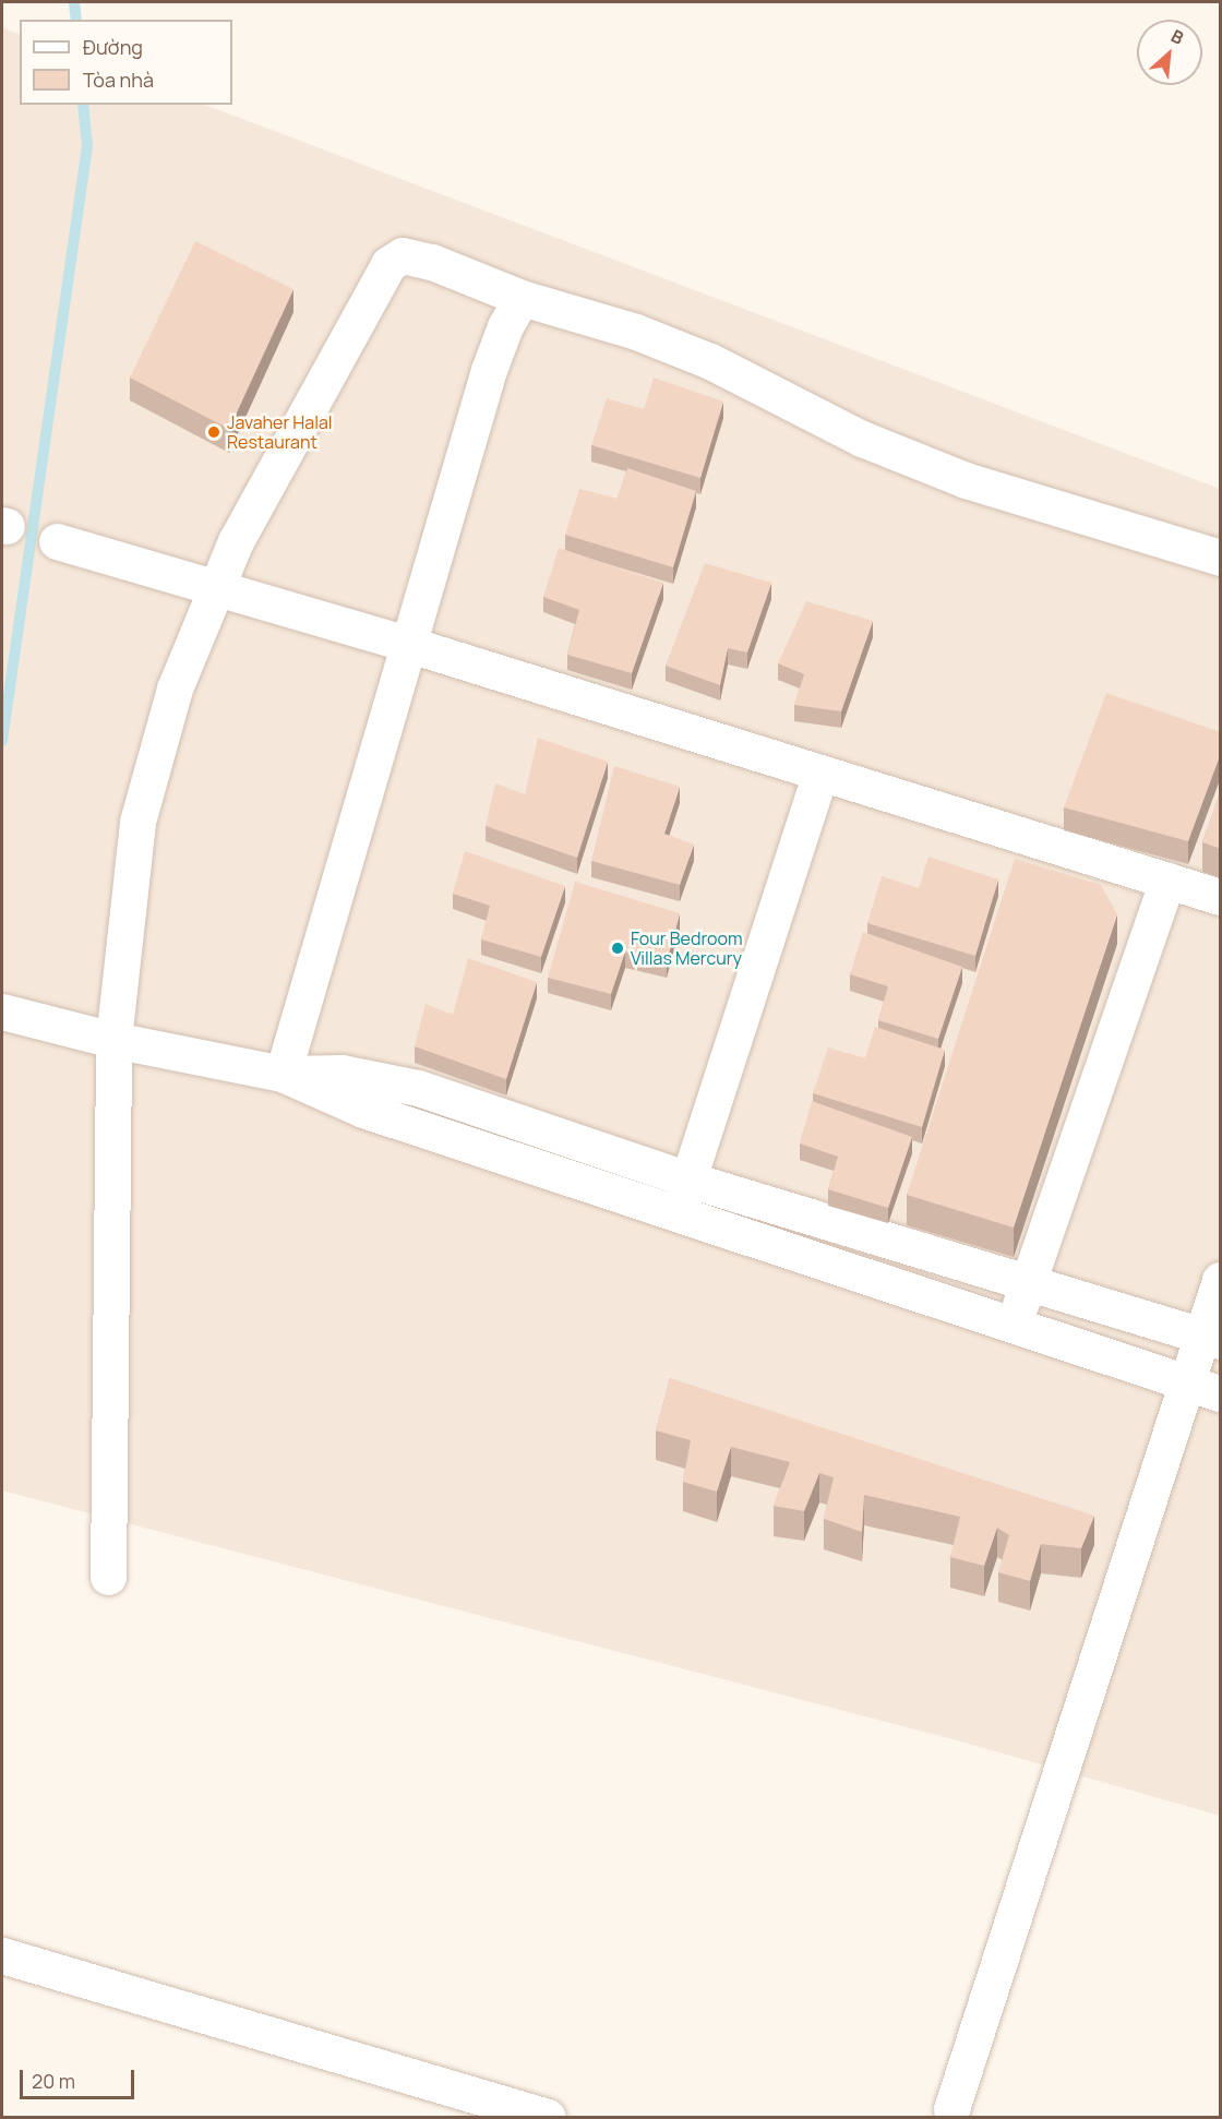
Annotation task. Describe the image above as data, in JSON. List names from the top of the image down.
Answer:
{
  "places": ["Javaher Halal Restaurant", "Four Bedroom Villas Mercury"],
  "legend": ["Đường", "Tòa nhà"],
  "scale_bar": "20 m",
  "north": "top right"
}
